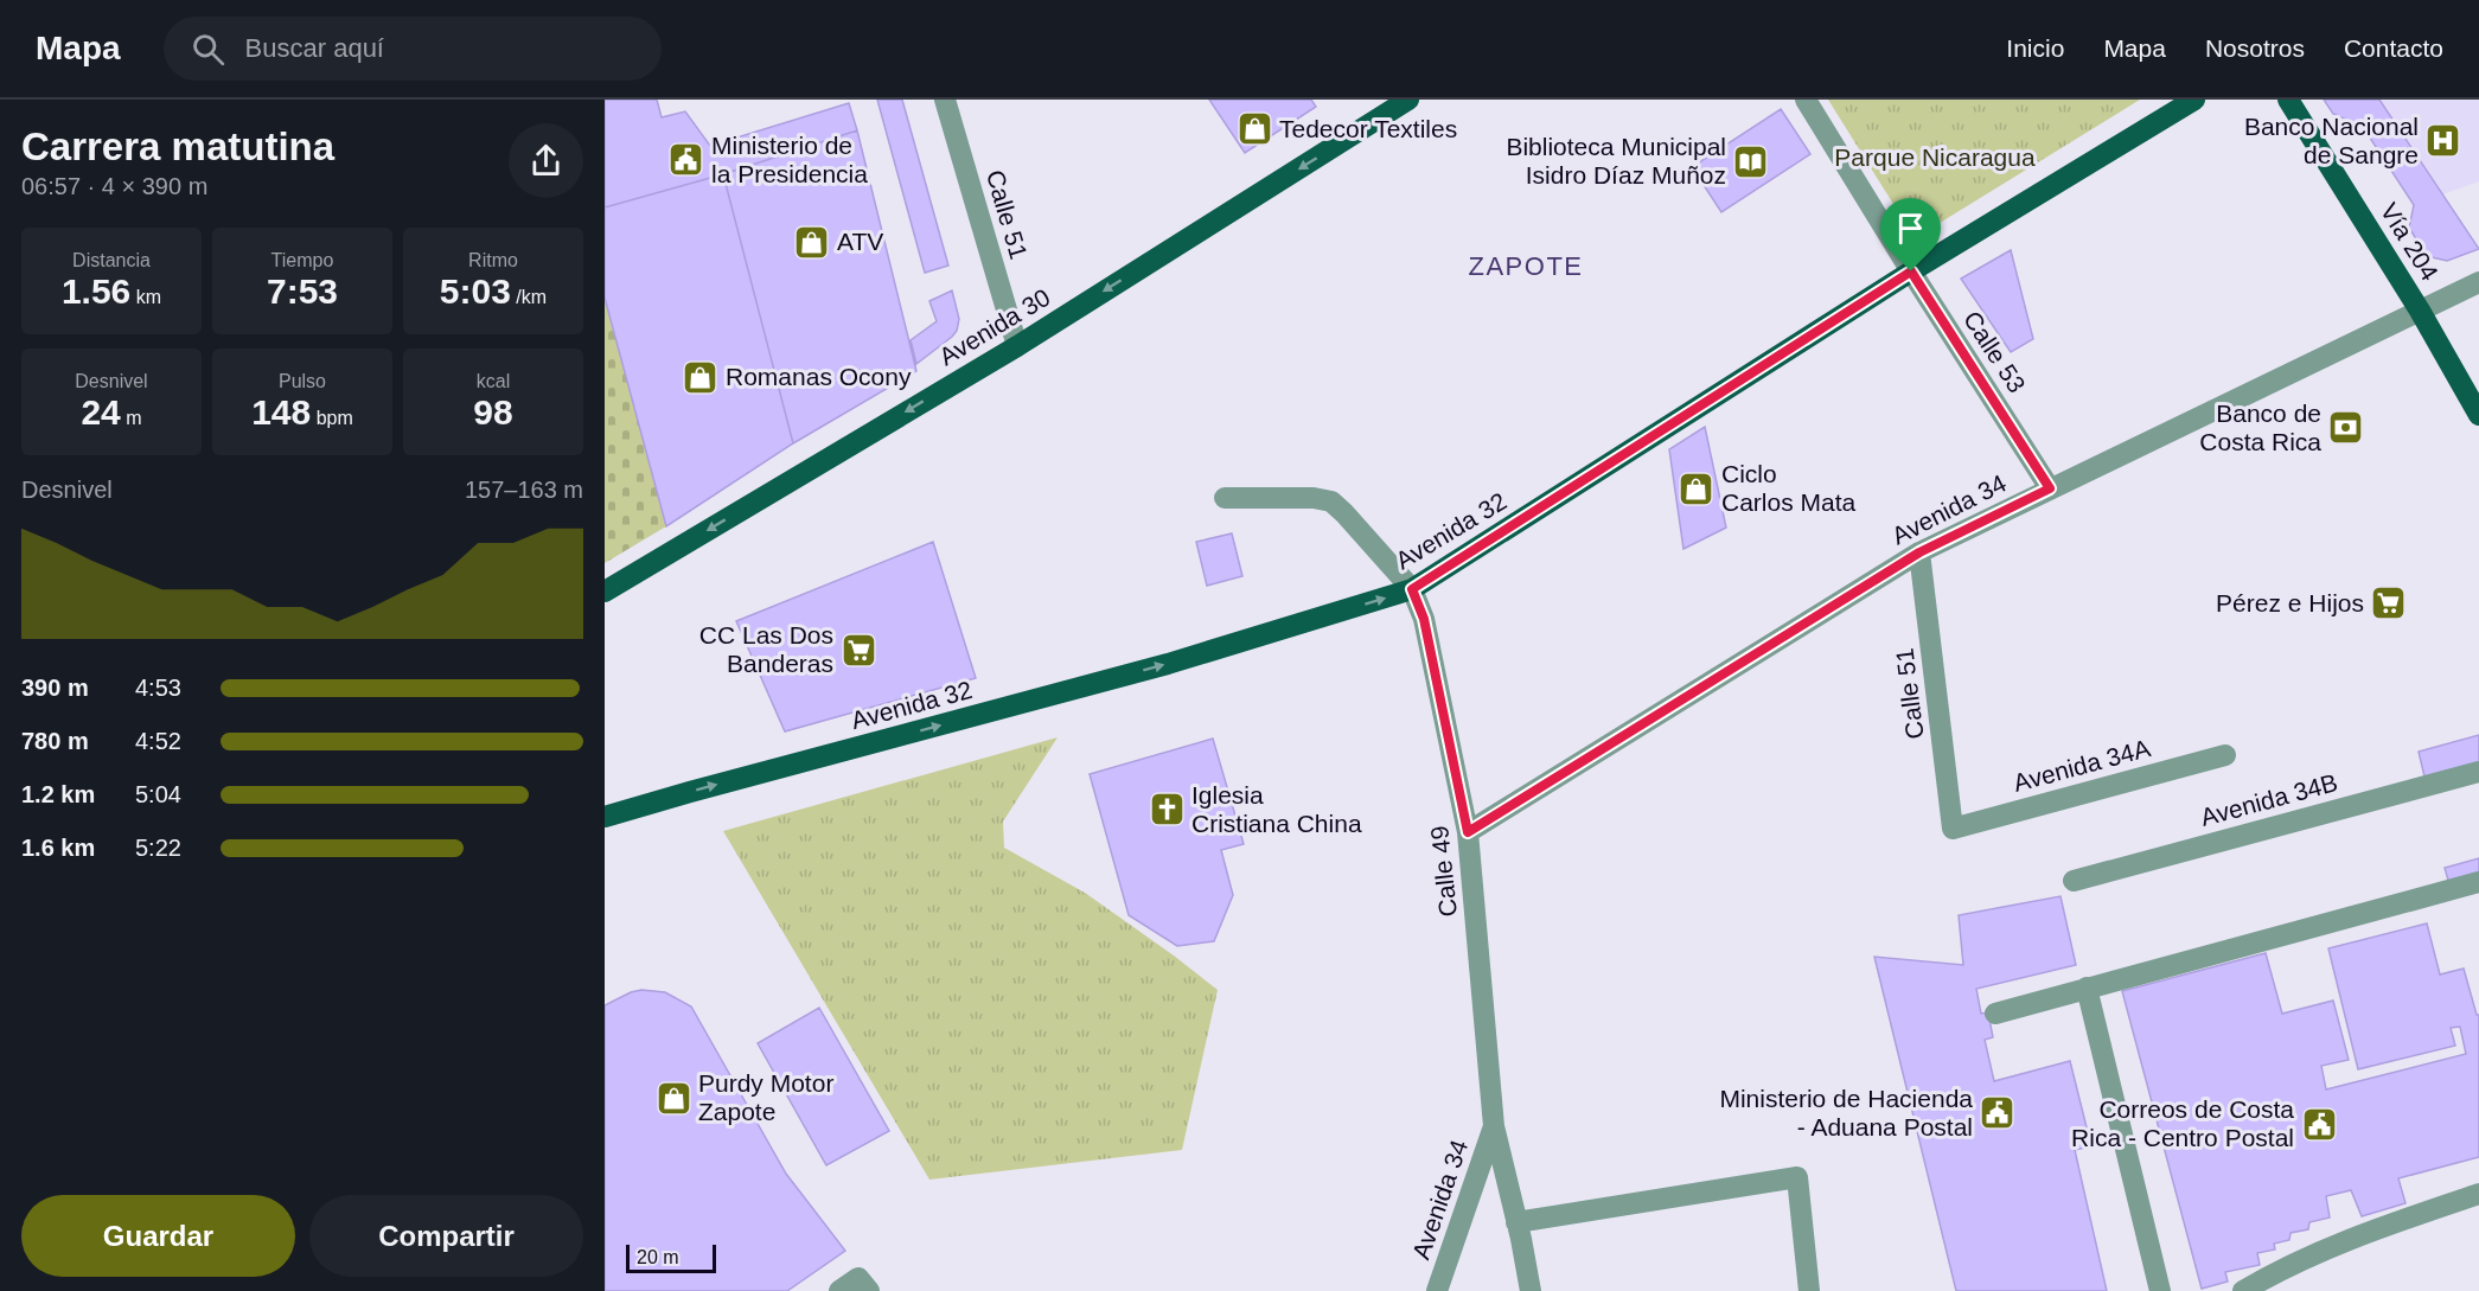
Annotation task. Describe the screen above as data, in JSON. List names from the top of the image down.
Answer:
{
  "streets": {
    "main road": ["Vía 204", "Avenida 30", "Avenida 32"],
    "street": [
      "Calle 51",
      "Calle 53",
      "Avenida 34",
      "Avenida 34A",
      "Avenida 34B",
      "Calle 49"
    ]
  },
  "crossings": [
    ["Calle 51", "Avenida 30"],
    ["Calle 51", "Avenida 34"],
    ["Calle 51", "Avenida 34A"],
    ["Vía 204", "Avenida 34"],
    ["Calle 53", "Avenida 34"],
    ["Calle 53", "Avenida 32"],
    ["Avenida 34", "Calle 49"],
    ["Avenida 32", "Calle 49"]
  ],
  "one_way": ["Avenida 30", "Avenida 32"],
  "districts": ["ZAPOTE"],
  "parks": ["Parque Nicaragua"],
  "places": {
    "shop": [
      "Tedecor Textiles",
      "ATV",
      "Romanas Ocony",
      "Ciclo Carlos Mata",
      "Purdy Motor Zapote"
    ],
    "hospital": ["Banco Nacional de Sangre"],
    "public building": ["Ministerio de la Presidencia", "Ministerio de Hacienda - Aduana Postal", "Correos de Costa Rica - Centro Postal"],
    "library": ["Biblioteca Municipal Isidro Díaz Muñoz"],
    "bank": ["Banco de Costa Rica"],
    "supermarket": ["Pérez e Hijos", "CC Las Dos Banderas"],
    "church": ["Iglesia Cristiana China"]
  },
  "scale_bar": "20 m",
  "page": {
    "header": "Mapa",
    "search": "Buscar aquí",
    "nav": [
      "Inicio",
      "Mapa",
      "Nosotros",
      "Contacto"
    ],
    "heading": ["Carrera matutina", "06:57 · 4 × 390 m"],
    "stats": [
      ["Distancia", "1.56 km"],
      ["Tiempo", "7:53"],
      ["Ritmo", "5:03 /km"],
      ["Desnivel", "24 m"],
      ["Pulso", "148 bpm"],
      ["kcal", "98"]
    ],
    "chart": ["Desnivel", "157–163 m"],
    "list": [
      {
        "name": "390 m",
        "note": "4:53"
      },
      {
        "name": "780 m",
        "note": "4:52"
      },
      {
        "name": "1.2 km",
        "note": "5:04"
      },
      {
        "name": "1.6 km",
        "note": "5:22"
      }
    ],
    "buttons": ["Guardar", "Compartir"],
    "scale": "20 m"
  }
}
